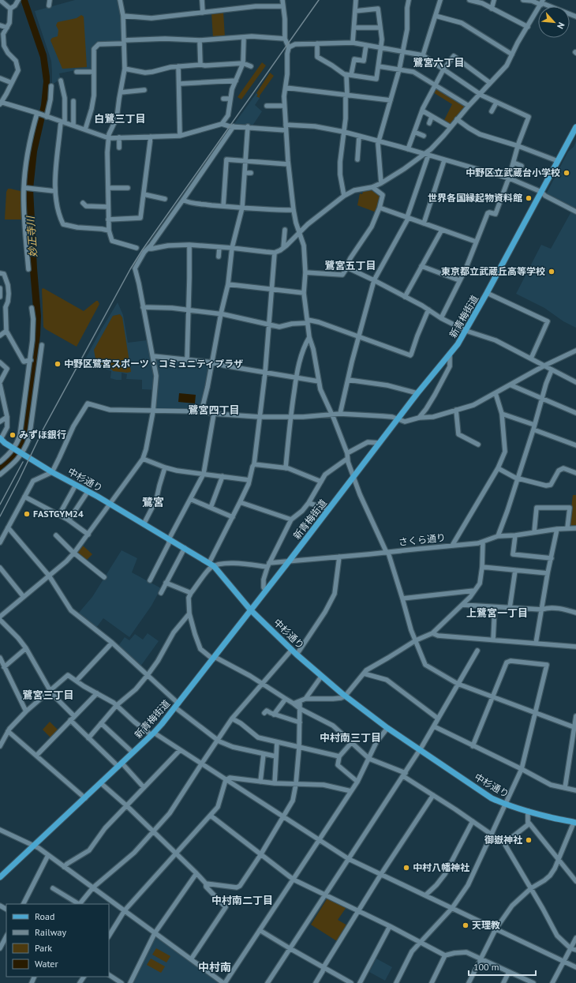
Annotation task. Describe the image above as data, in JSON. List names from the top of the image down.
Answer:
{
  "streets": {
    "main road": ["新青梅街道", "中杉通り"],
    "street": ["さくら通り"]
  },
  "crossings": [
    ["新青梅街道", "中杉通り"],
    ["新青梅街道", "さくら通り"],
    ["中杉通り", "さくら通り"]
  ],
  "districts": [
    "鷺宮六丁目",
    "白鷺三丁目",
    "鷺宮五丁目",
    "鷺宮四丁目",
    "鷺宮",
    "上鷺宮一丁目",
    "鷺宮三丁目",
    "中村南三丁目",
    "中村南二丁目",
    "中村南"
  ],
  "water": ["妙正寺川"],
  "places": [
    "中野区立武蔵台小学校",
    "世界各国縁起物資料館",
    "東京都立武蔵丘高等学校",
    "中野区鷺宮スポーツ・コミュニティプラザ",
    "みずほ銀行",
    "FASTGYM24",
    "御嶽神社",
    "中村八幡神社",
    "天理教"
  ],
  "legend": [
    "Road",
    "Railway",
    "Park",
    "Water"
  ],
  "scale_bar": "100 m",
  "north": "bottom right"
}
